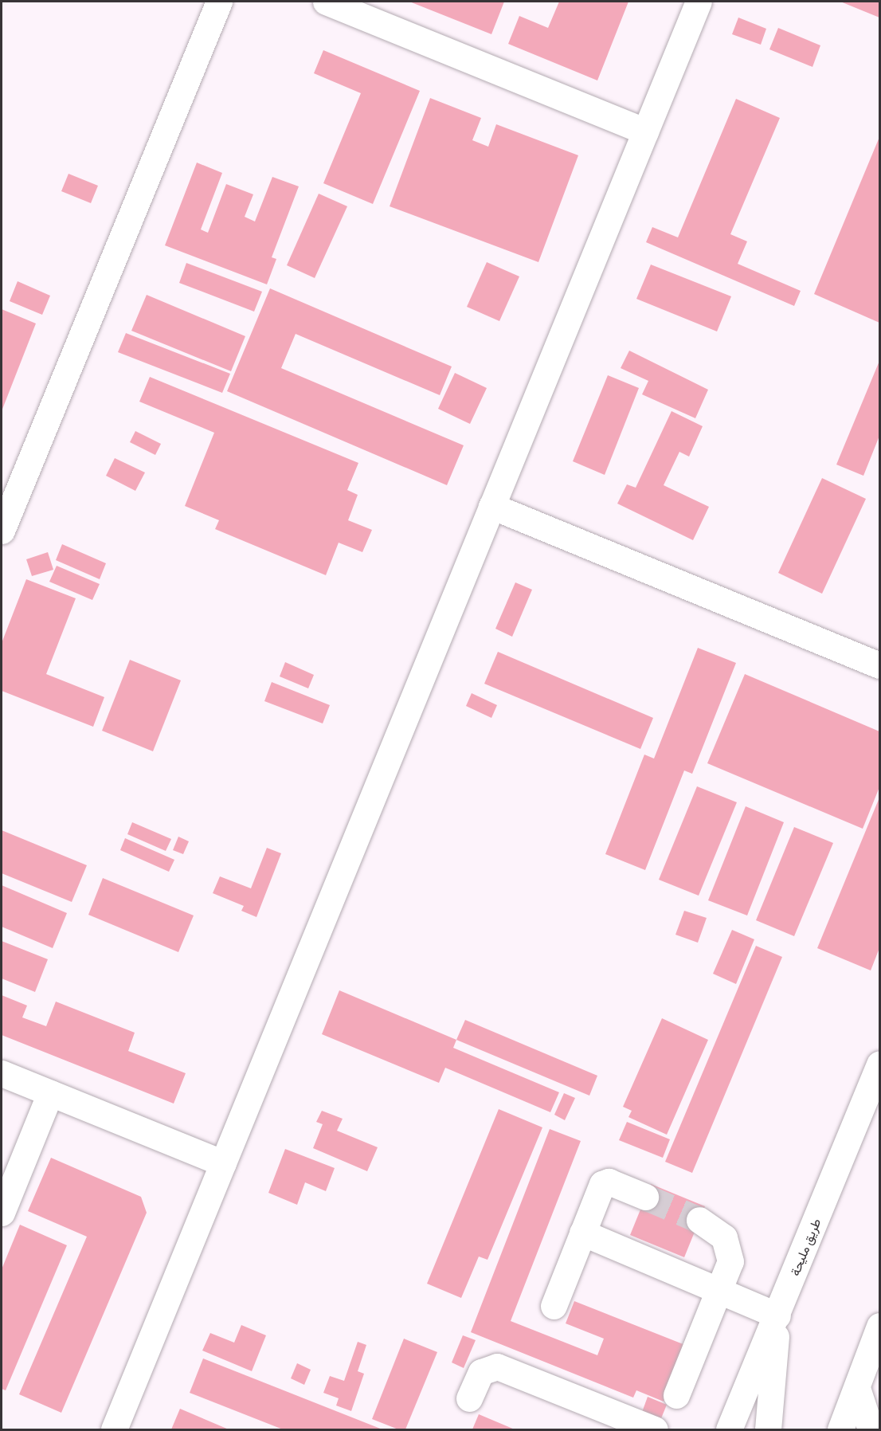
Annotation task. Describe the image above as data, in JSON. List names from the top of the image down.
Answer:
{
  "streets": {
    "street": ["طريق مليحة"]
  }
}
